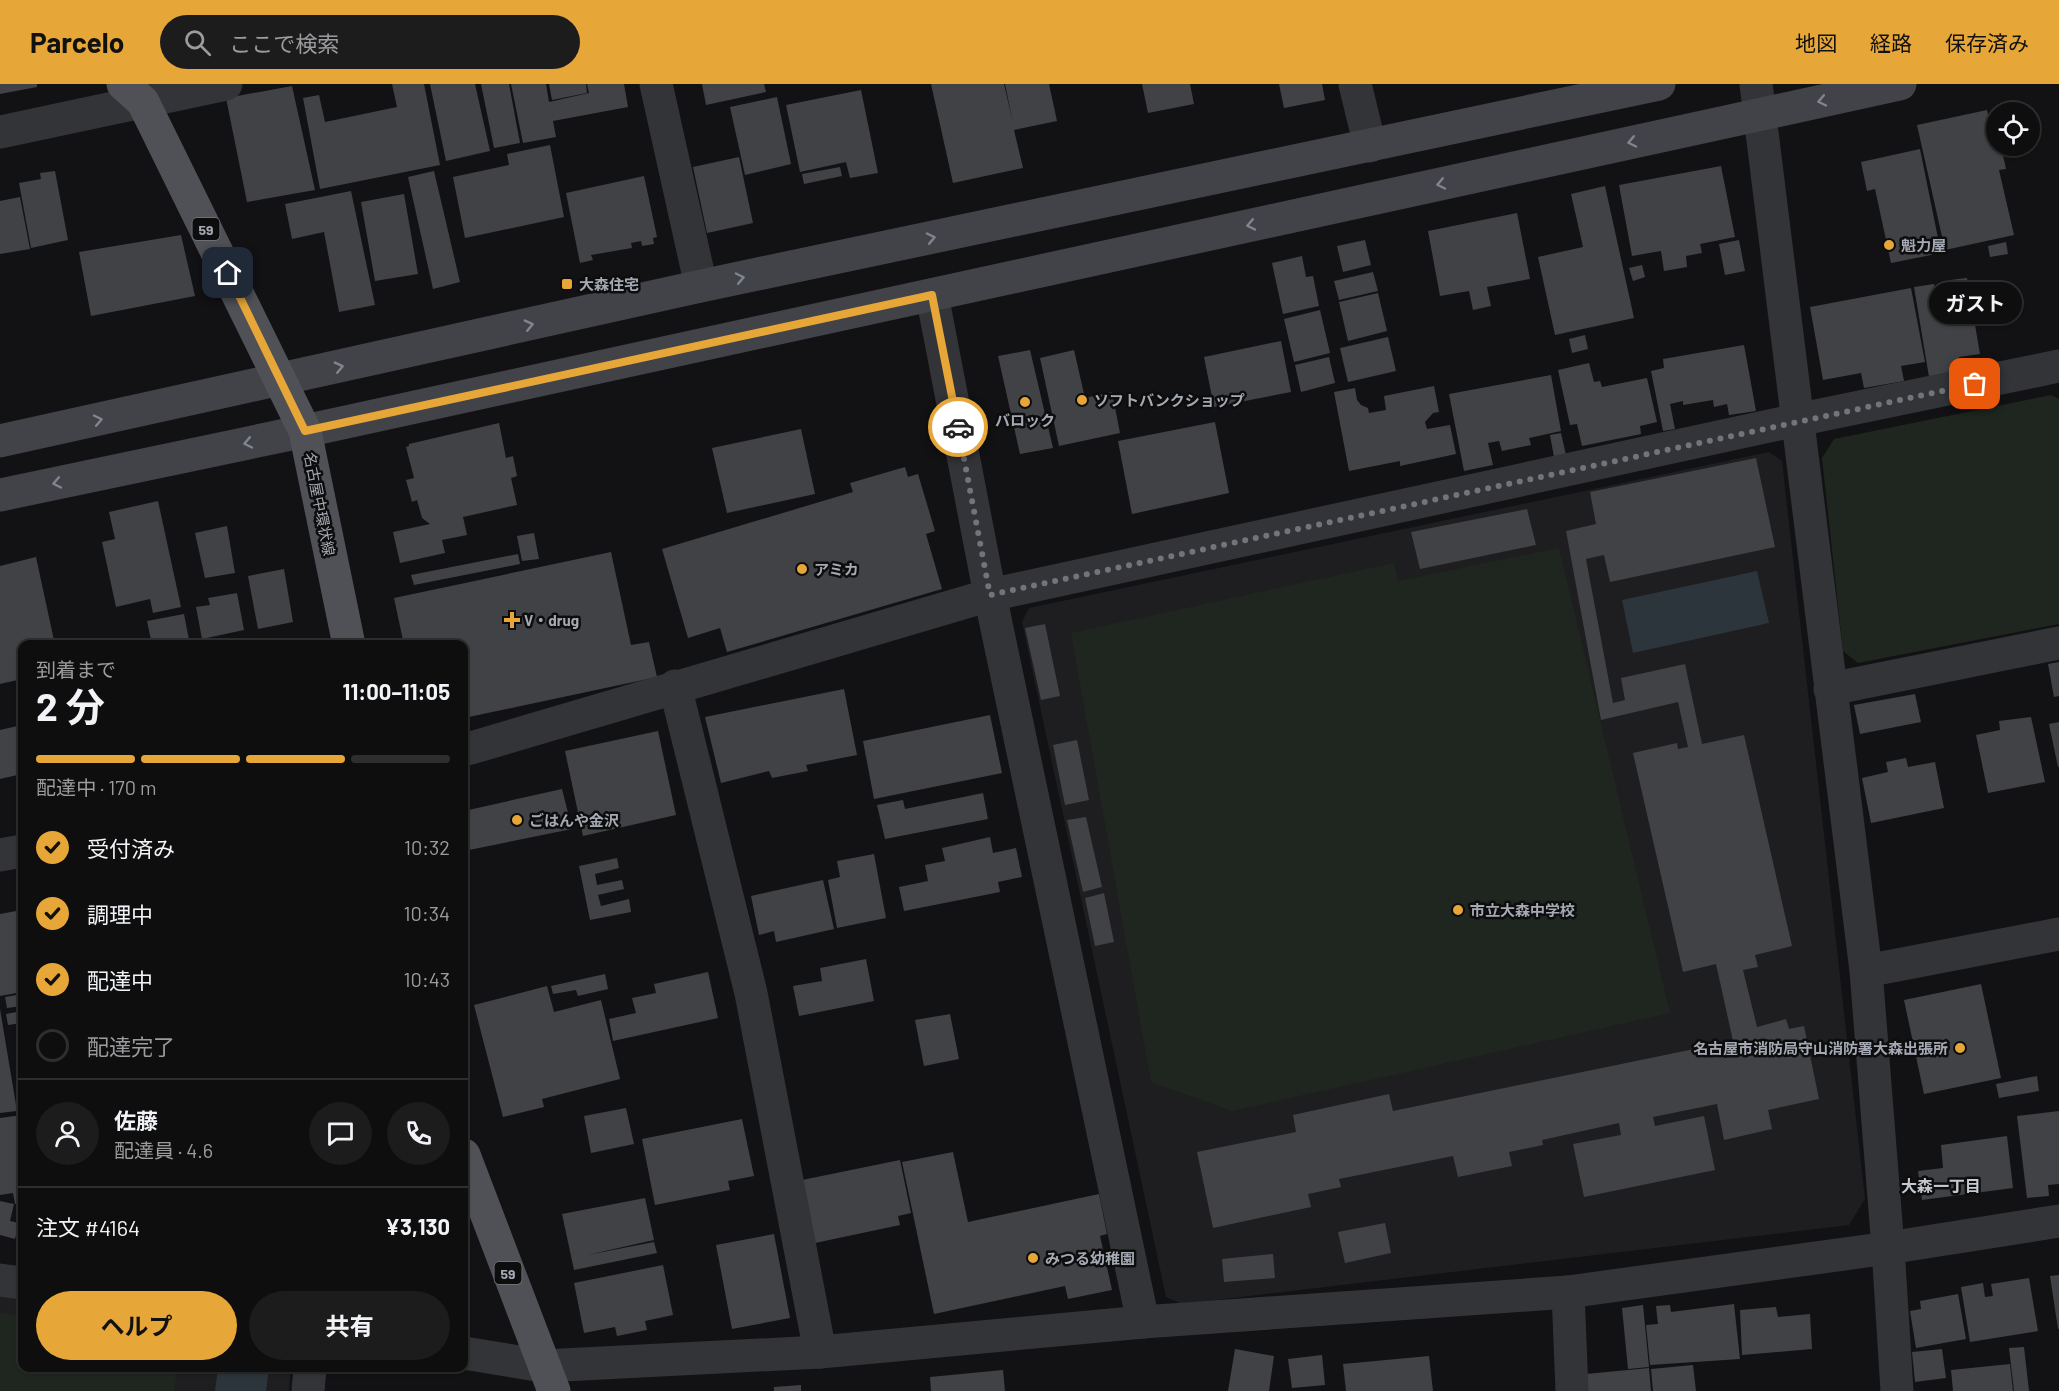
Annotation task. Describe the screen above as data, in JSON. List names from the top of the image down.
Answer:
{
  "streets": {
    "main road": ["59", "名古屋中環状線"]
  },
  "districts": ["大森一丁目"],
  "places": {
    "other": [
      "魁力屋",
      "ガスト",
      "ソフトバンクショップ",
      "バロック",
      "アミカ",
      "ごはんや金沢",
      "市立大森中学校",
      "名古屋市消防局守山消防署大森出張所",
      "みつる幼稚園"
    ],
    "transit": ["大森住宅"],
    "health": ["V・drug"]
  },
  "page": {
    "header": "Parcelo",
    "search": "ここで検索",
    "nav": ["地図", "経路", "保存済み"],
    "bubble": "ガスト",
    "heading": ["2 分", "到着まで", "11:00–11:05"],
    "panel": [
      "佐藤",
      "配達員 · 4.6",
      "注文 #4164",
      "¥3,130"
    ],
    "bar": "配達中 · 170 m",
    "list": [
      ["受付済み", "10:32"],
      ["調理中", "10:34"],
      ["配達中", "10:43"],
      "配達完了"
    ],
    "buttons": ["ヘルプ", "共有"]
  }
}
